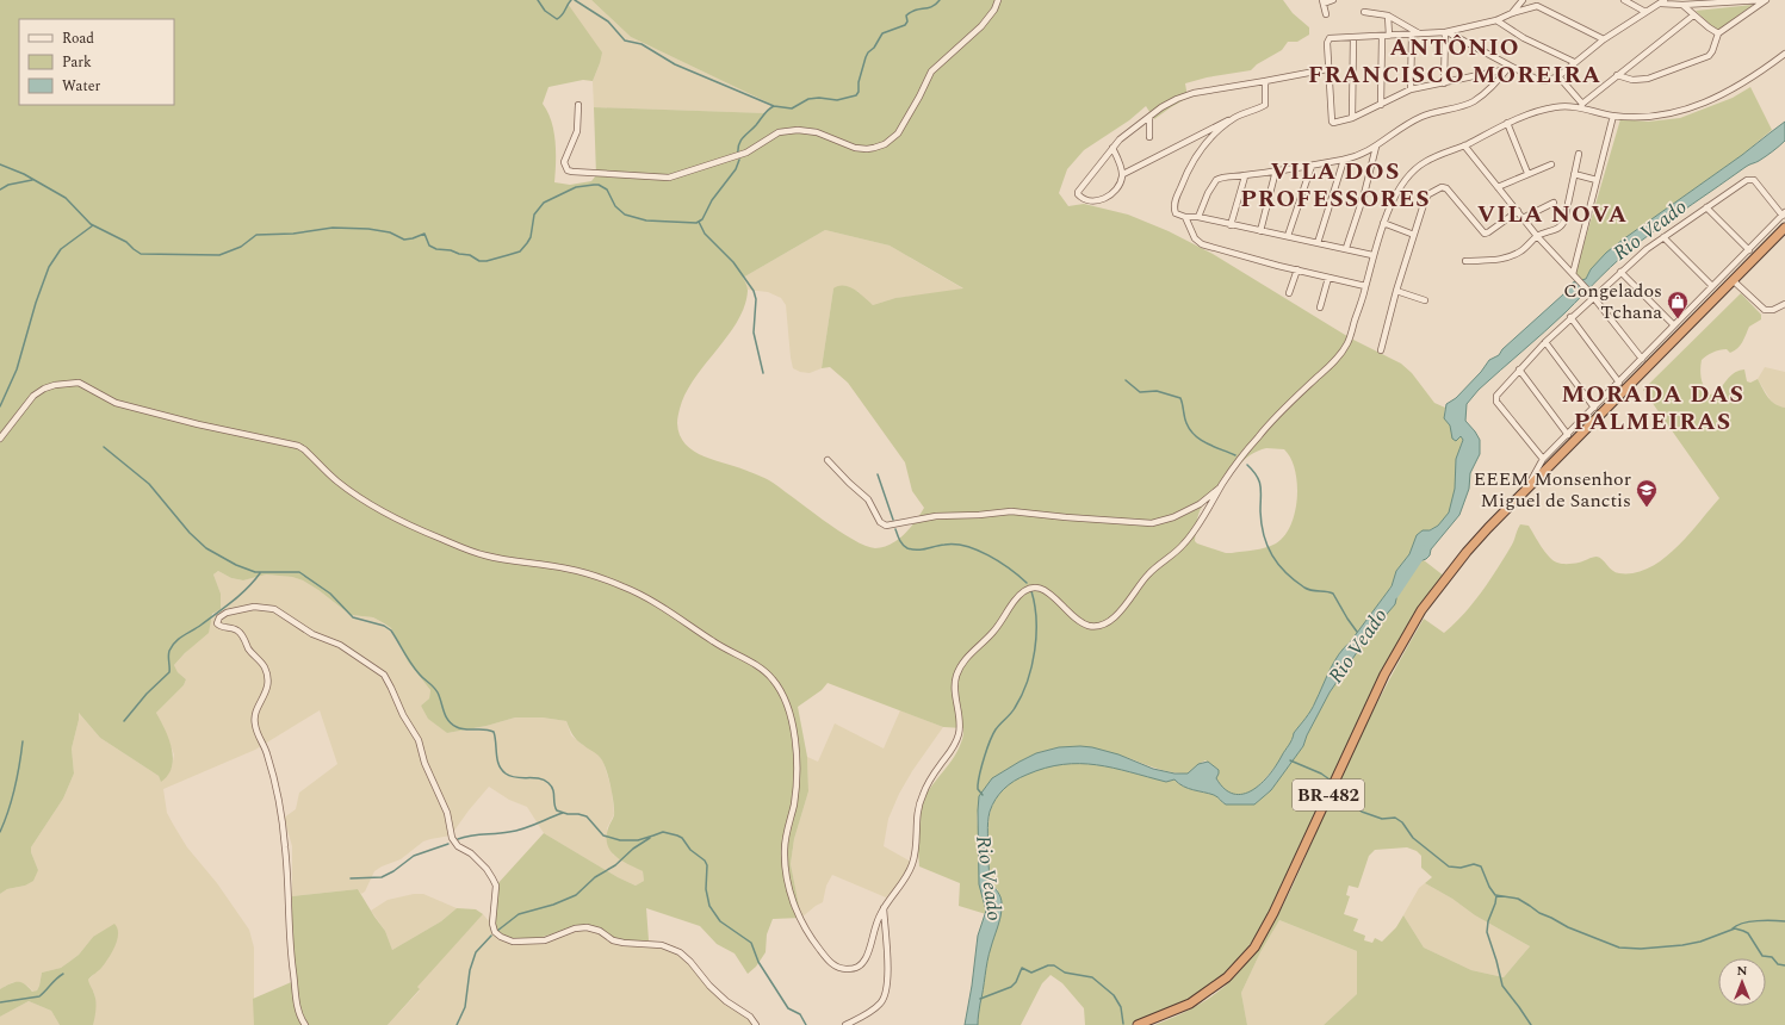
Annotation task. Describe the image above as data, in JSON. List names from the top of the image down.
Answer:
{
  "streets": {
    "highway": ["BR-482"]
  },
  "districts": [
    "ANTÔNIO FRANCISCO MOREIRA",
    "VILA DOS PROFESSORES",
    "VILA NOVA",
    "MORADA DAS PALMEIRAS"
  ],
  "water": ["Rio Veado"],
  "places": {
    "shop": ["Congelados Tchana"],
    "school or university": ["EEEM Monsenhor Miguel de Sanctis"]
  },
  "legend": ["Road", "Park", "Water"],
  "north": "top"
}
